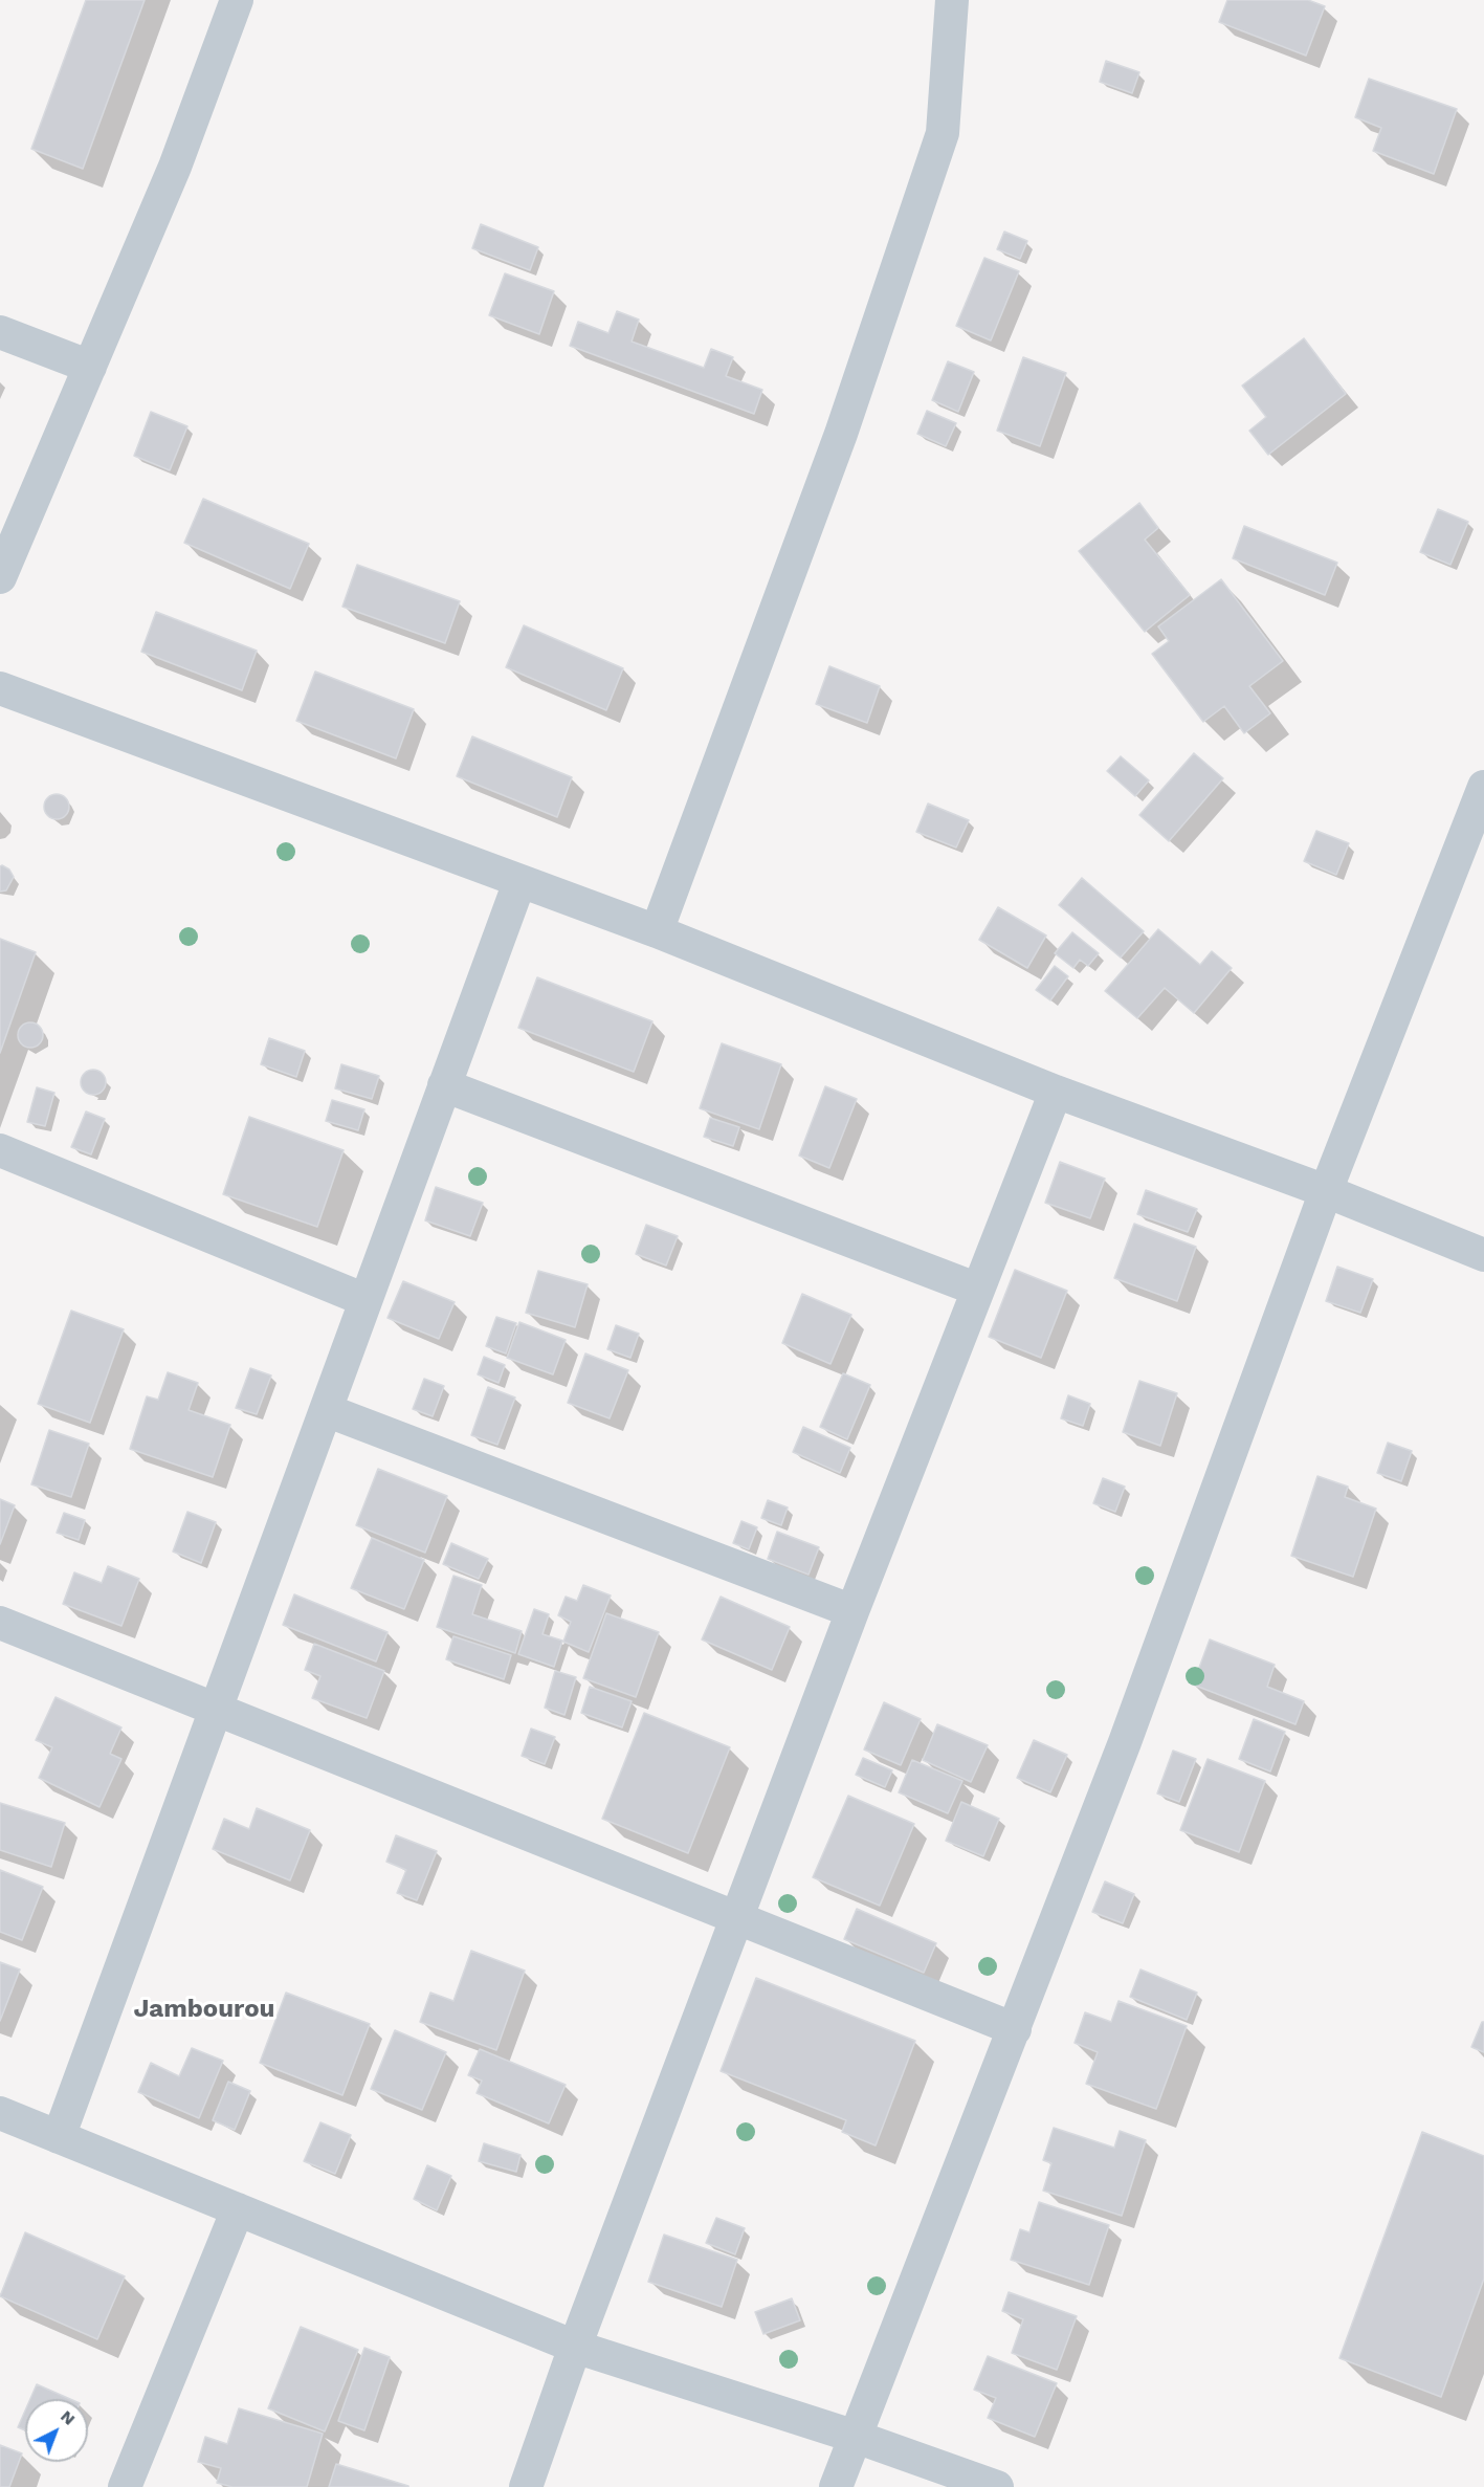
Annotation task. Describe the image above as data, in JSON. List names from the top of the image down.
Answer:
{
  "districts": ["Jambourou"],
  "north": "top right"
}
